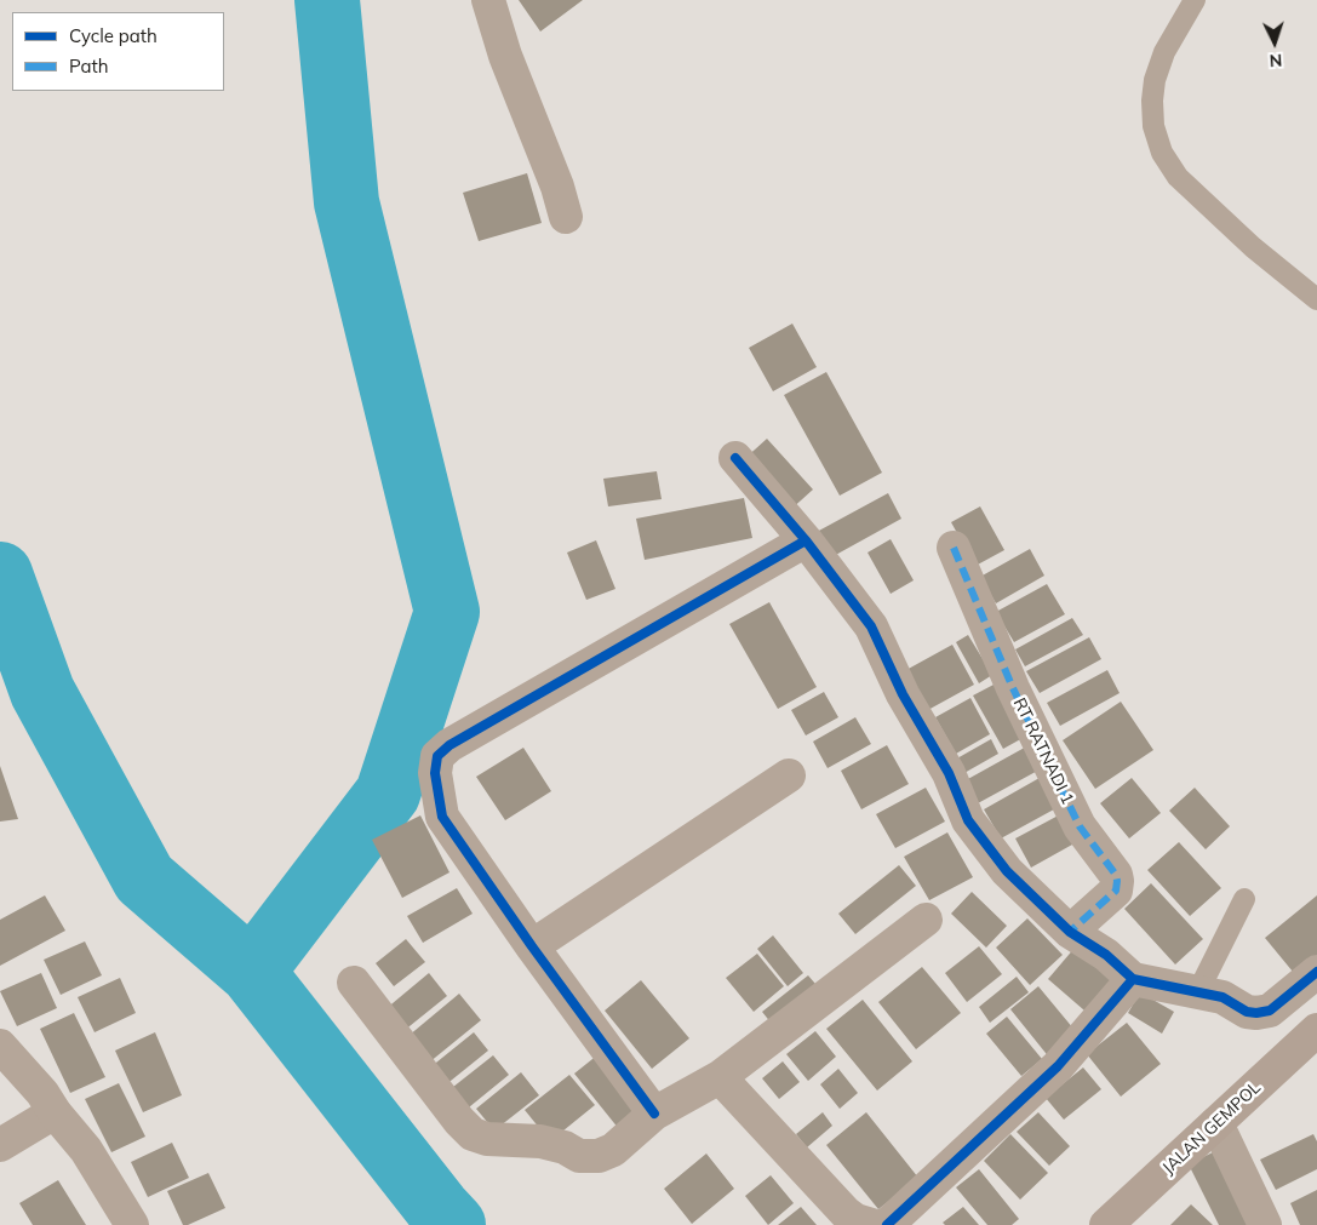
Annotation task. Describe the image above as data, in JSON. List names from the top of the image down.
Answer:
{
  "streets": {
    "main road": ["JALAN GEMPOL"],
    "street": ["RT RATNADI 1"]
  },
  "legend": ["Cycle path", "Path"],
  "north": "bottom"
}
